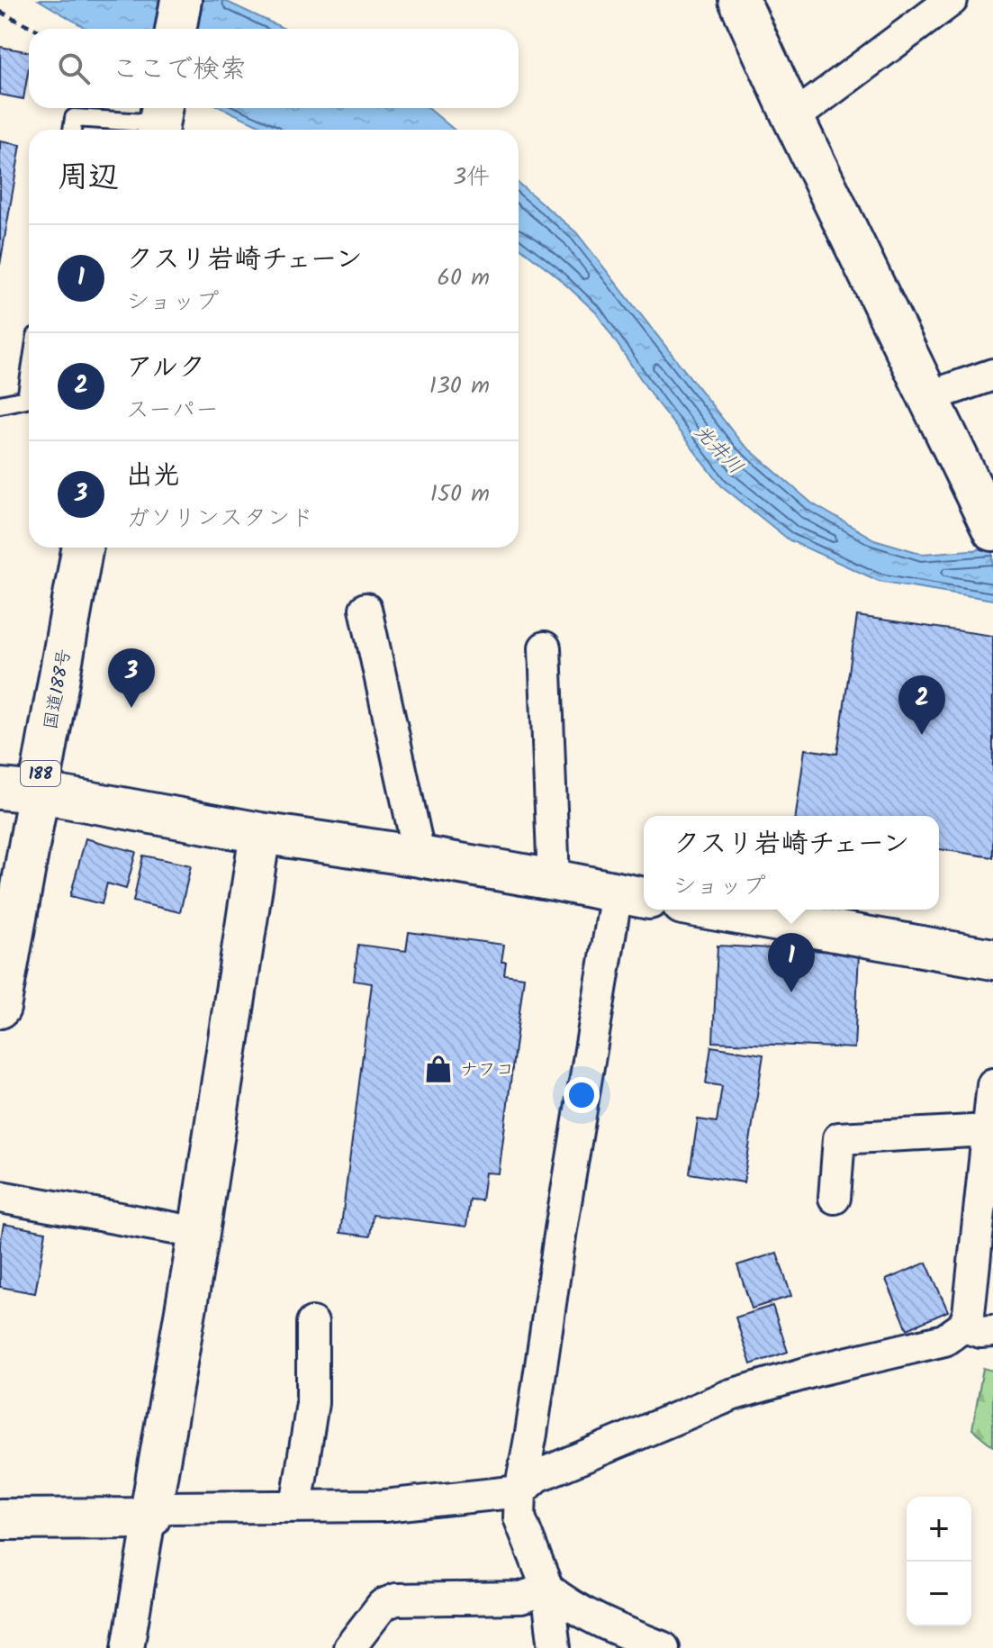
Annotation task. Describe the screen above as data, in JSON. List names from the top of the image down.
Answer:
{
  "streets": {
    "main road": ["国道188号", "188"]
  },
  "water": ["光井川"],
  "places": {
    "shop": ["ナフコ"]
  },
  "page": {
    "search": "ここで検索",
    "heading": ["周辺", "3件"],
    "list": [
      {
        "mark": "1",
        "name": "クスリ岩崎チェーン",
        "note": "ショップ",
        "value": "60 m"
      },
      {
        "mark": "2",
        "name": "アルク",
        "note": "スーパー",
        "value": "130 m"
      },
      {
        "mark": "3",
        "name": "出光",
        "note": "ガソリンスタンド",
        "value": "150 m"
      }
    ],
    "pins": ["3", "2", "1"],
    "popup": ["クスリ岩崎チェーン", "ショップ"],
    "map_buttons": ["+", "−"]
  }
}
